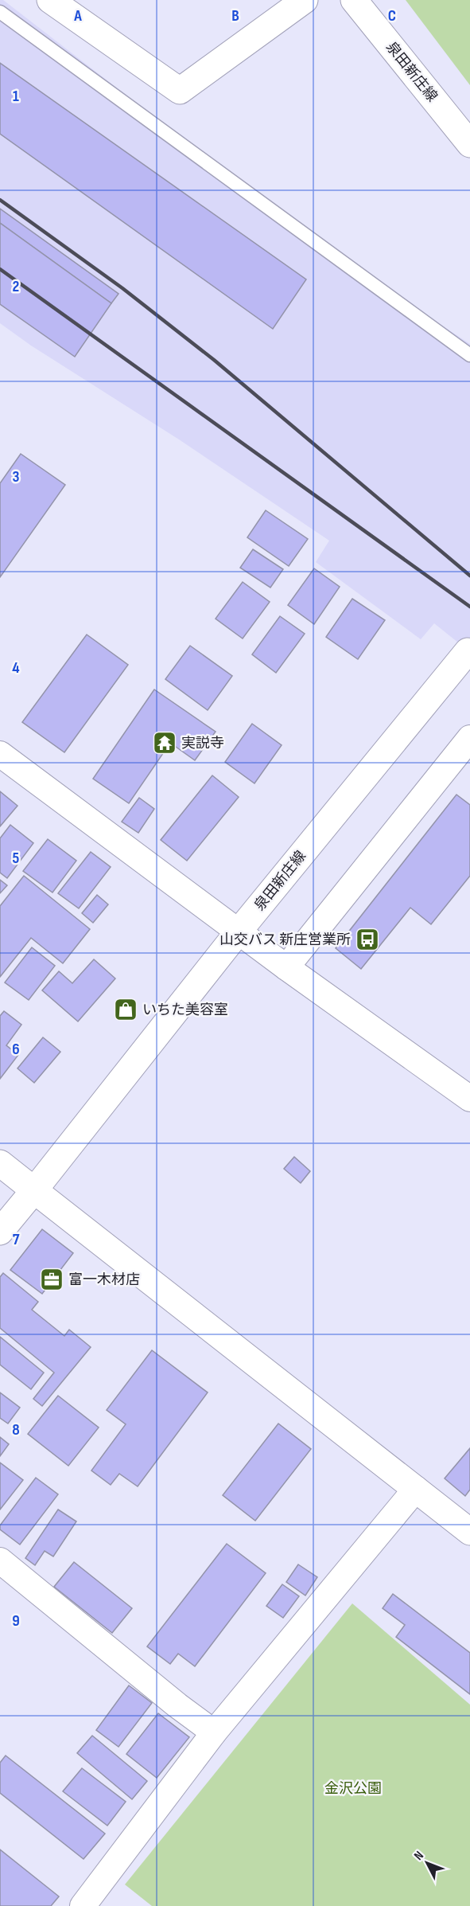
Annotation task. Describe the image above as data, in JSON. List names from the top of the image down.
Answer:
{
  "streets": {
    "street": ["泉田新庄線"]
  },
  "parks": ["金沢公園"],
  "places": {
    "temple": ["実説寺"],
    "bus stop": ["山交バス 新庄営業所"],
    "shop": ["いちた美容室"],
    "office": ["富一木材店"]
  },
  "north": "top left",
  "grid": {
    "columns": ["A", "B", "C"],
    "rows": [
      "1",
      "2",
      "3",
      "4",
      "5",
      "6",
      "7",
      "8",
      "9"
    ]
  }
}
